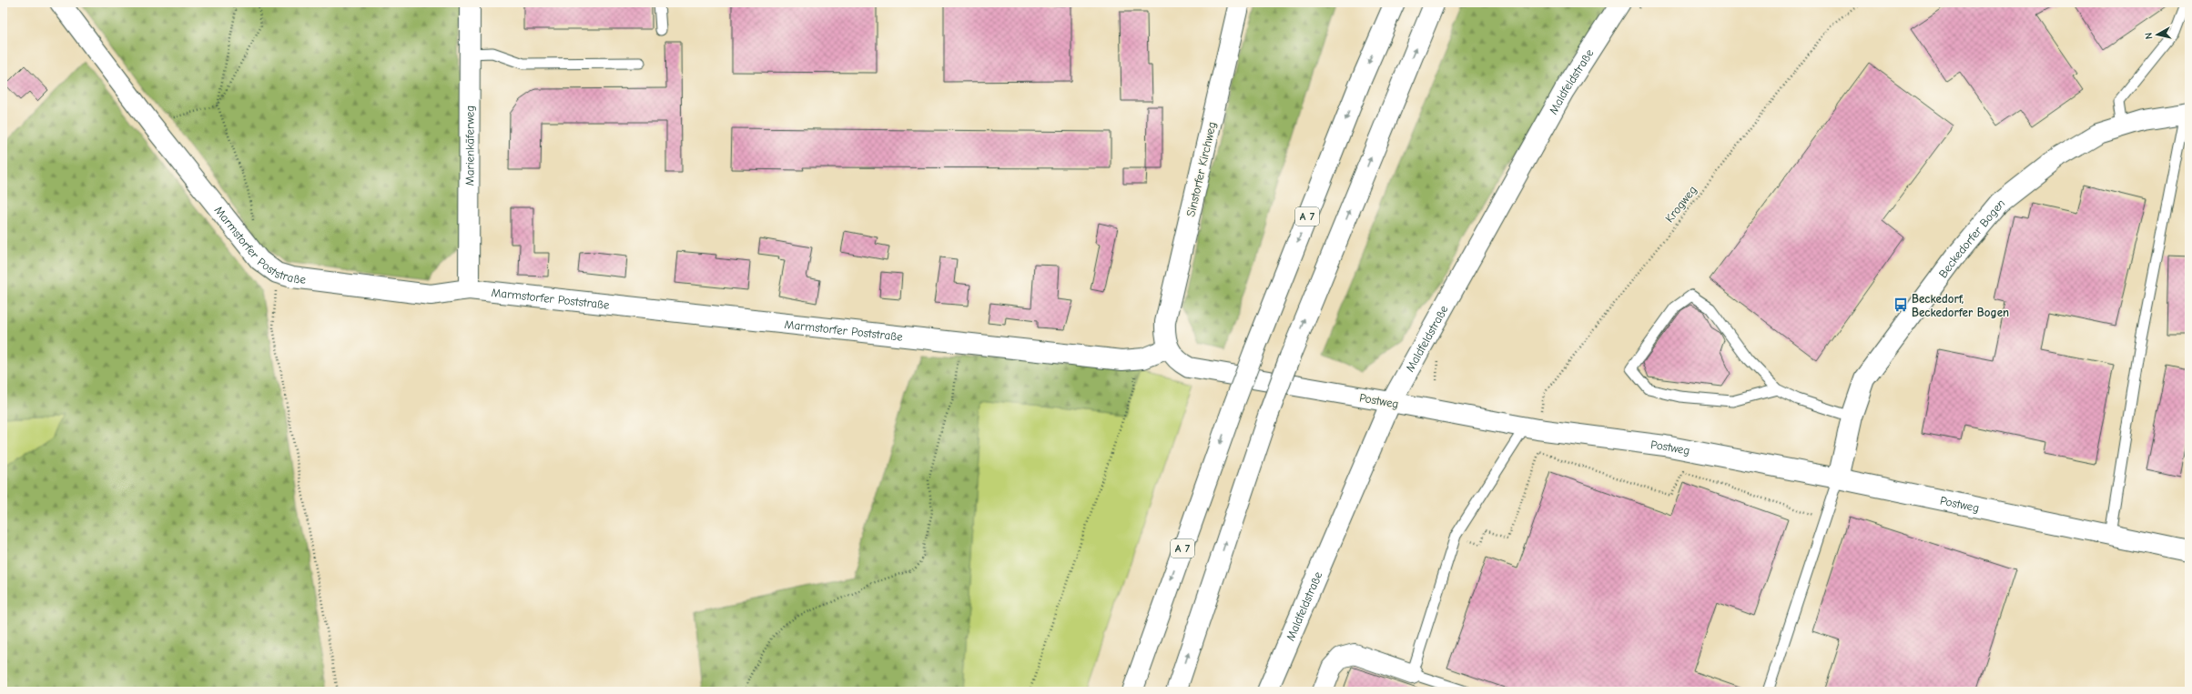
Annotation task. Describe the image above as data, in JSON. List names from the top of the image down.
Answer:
{
  "streets": {
    "main road": [
      "Maldfeldstraße",
      "Marienkäferweg",
      "Sinstorfer Kirchweg",
      "A 7",
      "Beckedorfer Bogen",
      "Marmstorfer Poststraße",
      "Postweg"
    ],
    "path": ["Krogweg"]
  },
  "crossings": [
    ["Maldfeldstraße", "Postweg"],
    ["Marienkäferweg", "Marmstorfer Poststraße"],
    ["Sinstorfer Kirchweg", "Marmstorfer Poststraße"],
    ["Sinstorfer Kirchweg", "Postweg"],
    ["Krogweg", "Postweg"],
    ["Beckedorfer Bogen", "Postweg"],
    ["Marmstorfer Poststraße", "Postweg"]
  ],
  "places": {
    "bus stop": ["Beckedorf, Beckedorfer Bogen"]
  },
  "north": "left"
}
